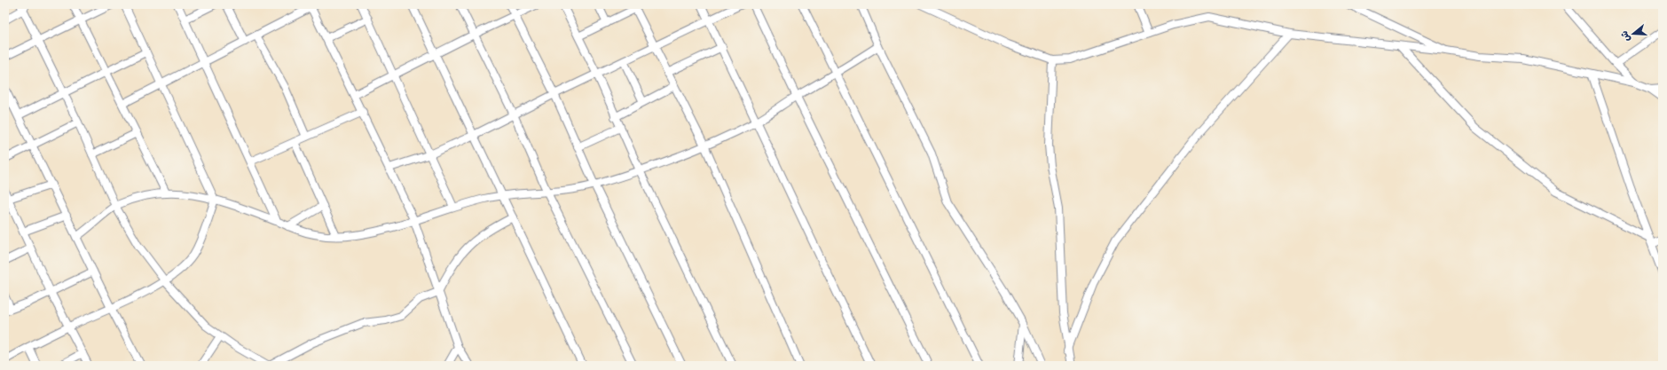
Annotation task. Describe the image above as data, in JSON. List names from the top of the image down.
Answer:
{
  "north": "left"
}
